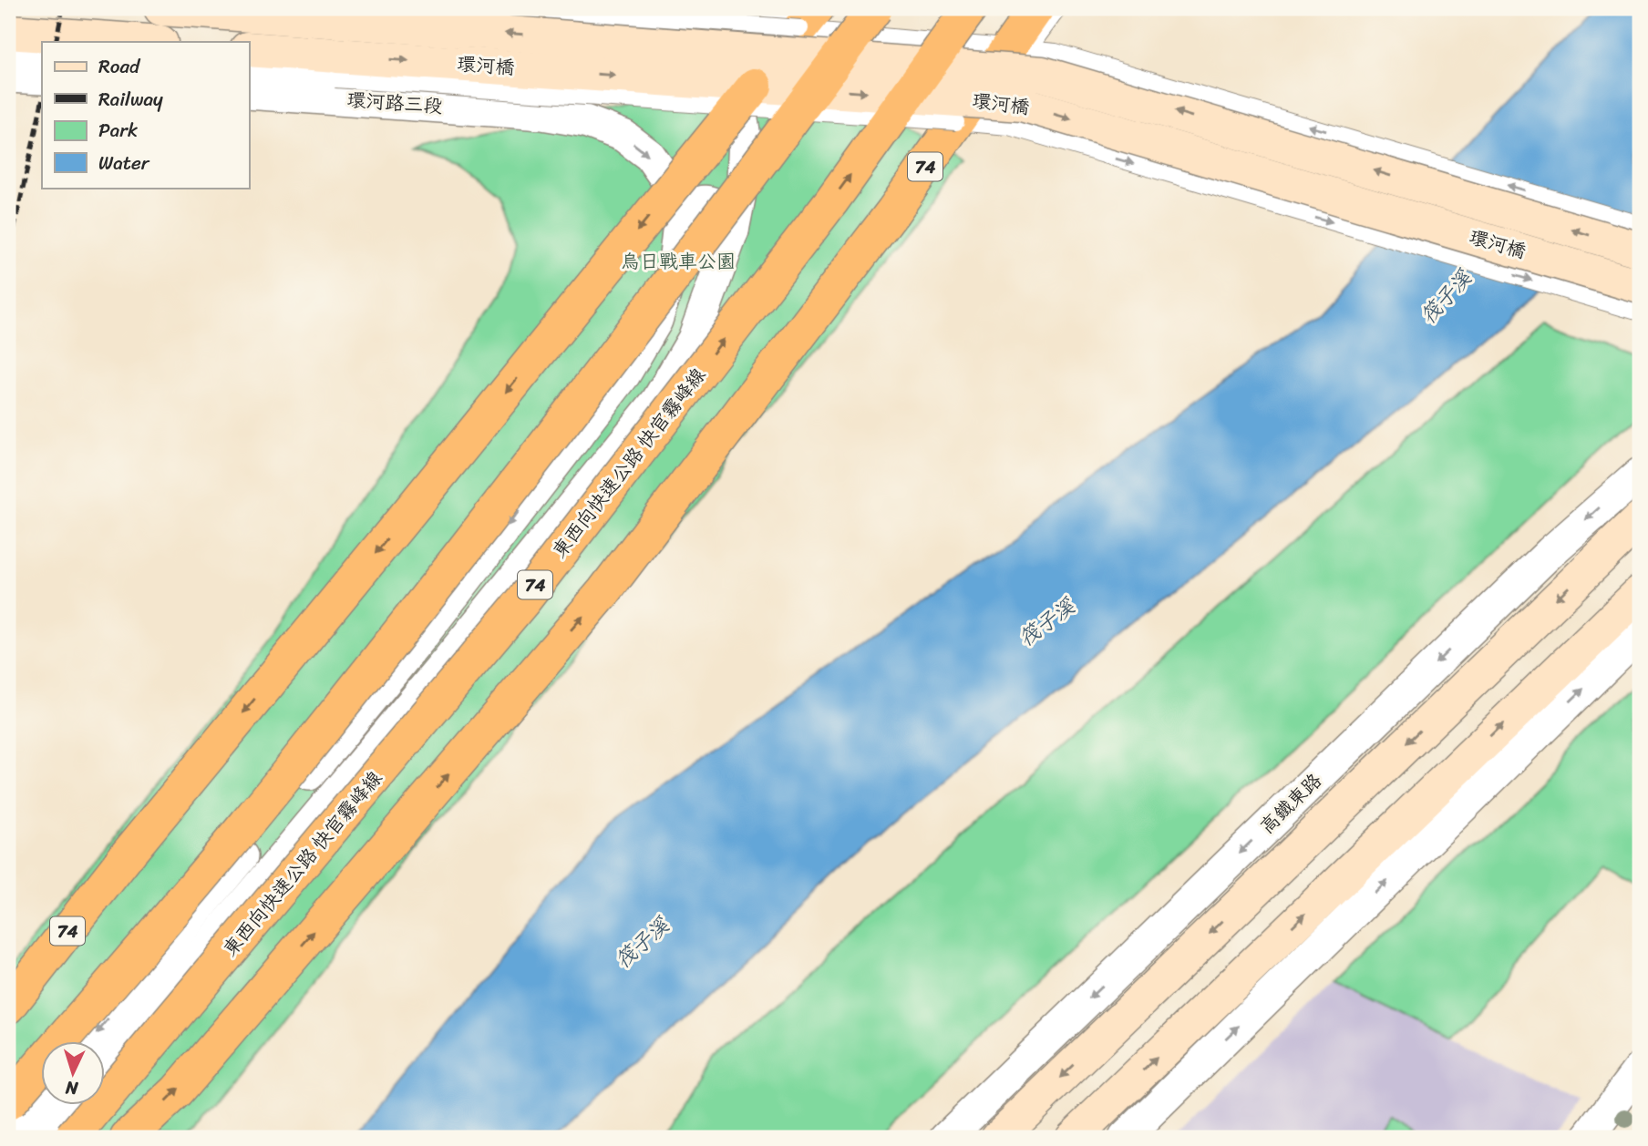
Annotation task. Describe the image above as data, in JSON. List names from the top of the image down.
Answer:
{
  "streets": {
    "highway": ["74", "東西向快速公路 快官霧峰線"],
    "street": ["環河橋", "環河路三段", "高鐵東路"]
  },
  "crossings": [
    ["環河橋", "74"]
  ],
  "one_way": ["環河路三段"],
  "water": ["筏子溪"],
  "parks": ["烏日戰車公園"],
  "legend": [
    "Road",
    "Railway",
    "Park",
    "Water"
  ],
  "north": "bottom"
}
